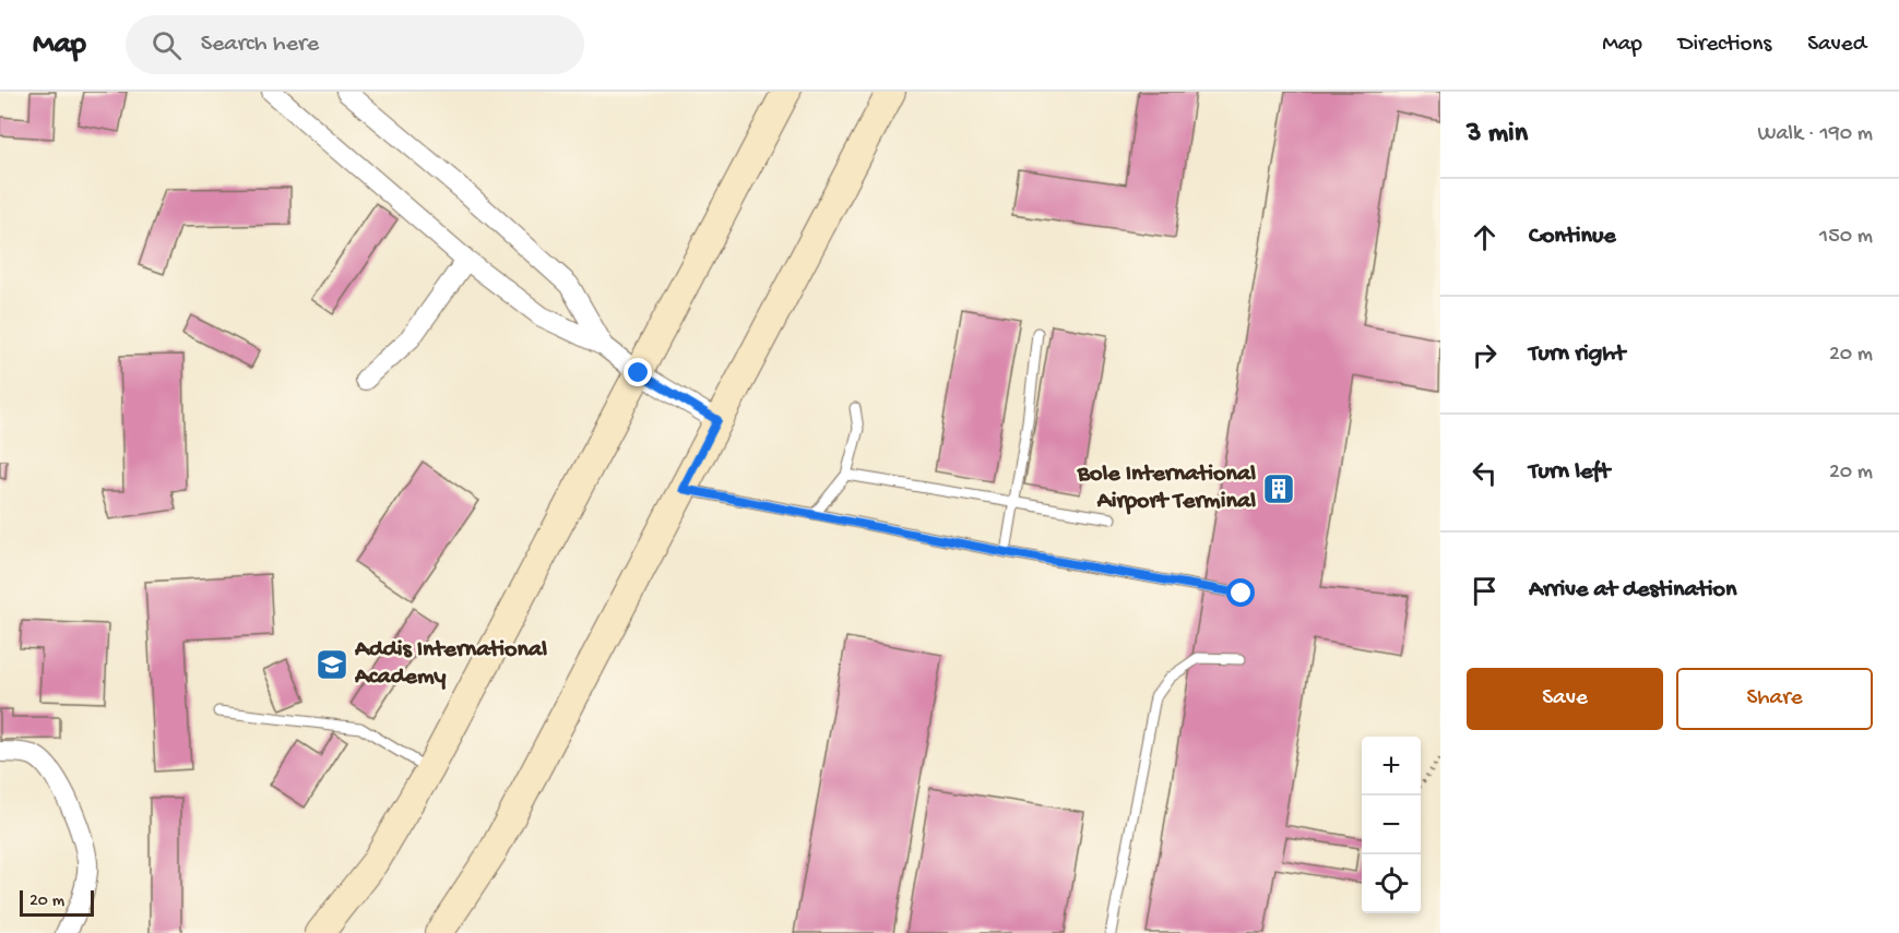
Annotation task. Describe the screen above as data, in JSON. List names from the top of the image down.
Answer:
{
  "places": {
    "building": ["Bole International Airport Terminal"],
    "school or university": ["Addis International Academy"]
  },
  "scale_bar": "20 m",
  "page": {
    "header": "Map",
    "search": "Search here",
    "nav": ["Map", "Directions", "Saved"],
    "heading": ["3 min", "Walk · 190 m"],
    "list": [
      ["Continue", "150 m"],
      ["Turn right", "20 m"],
      ["Turn left", "20 m"],
      "Arrive at destination"
    ],
    "buttons": ["Save", "Share"],
    "map_buttons": ["+", "−"],
    "scale": "20 m"
  }
}
